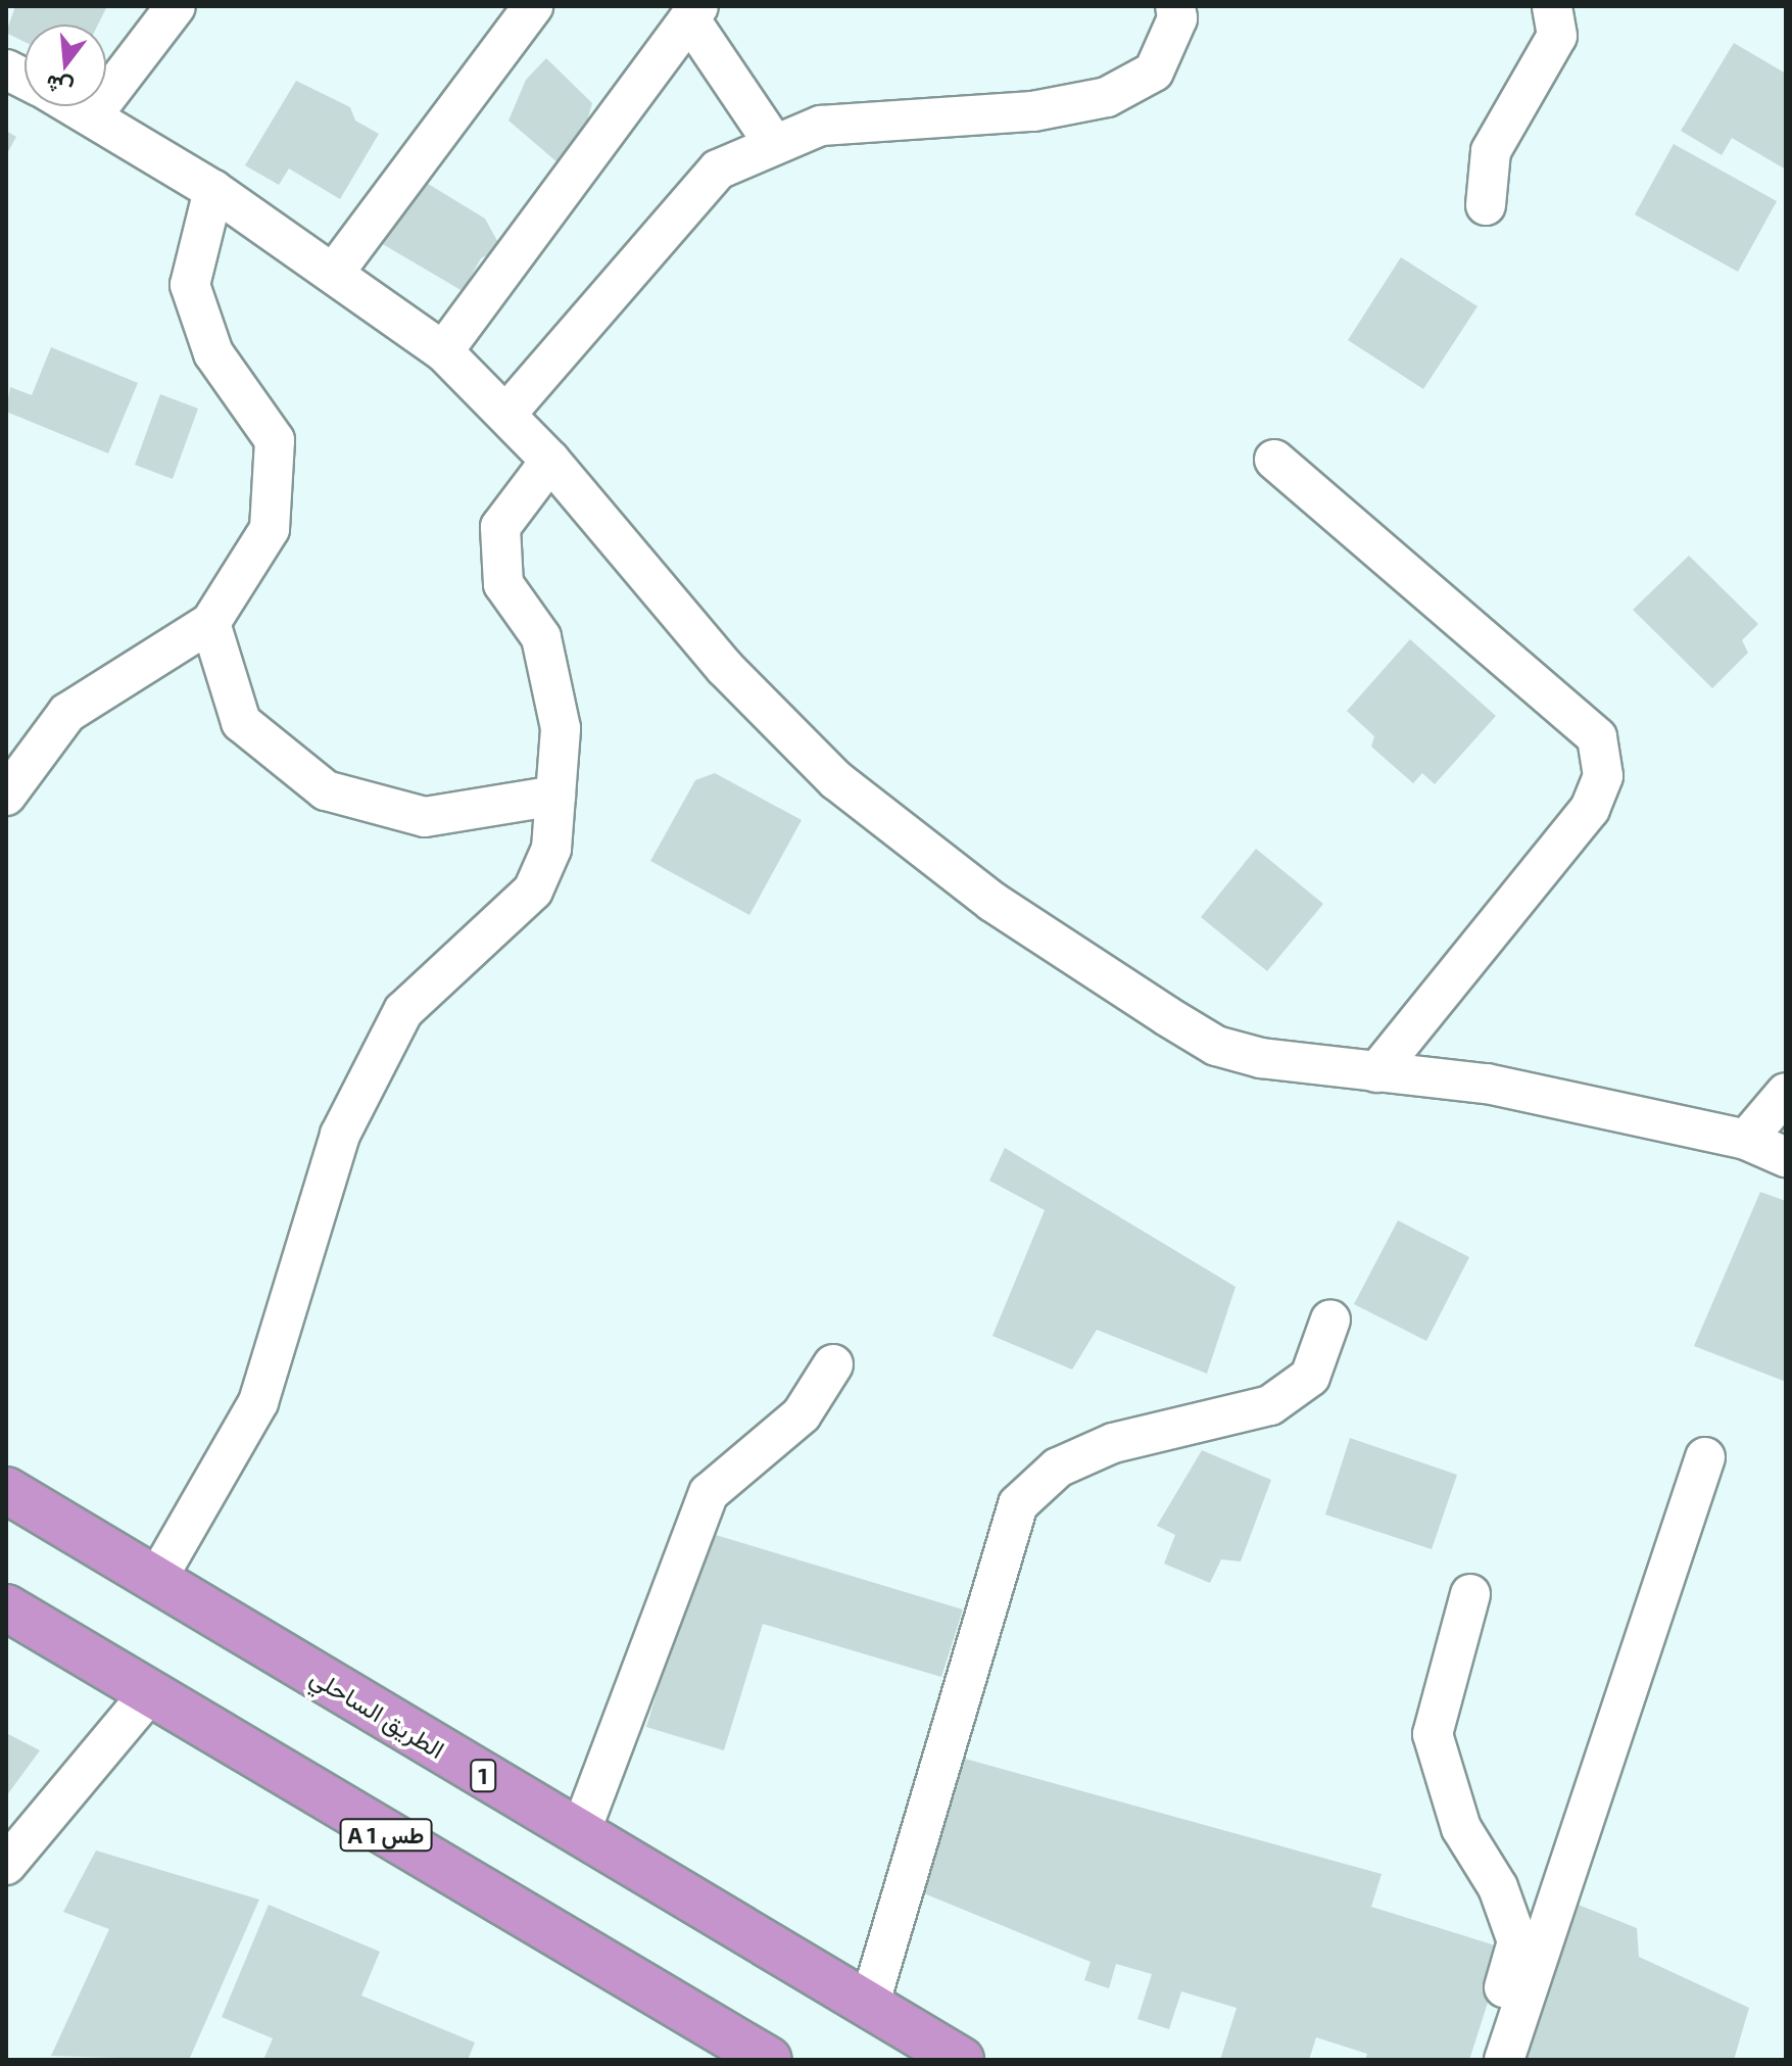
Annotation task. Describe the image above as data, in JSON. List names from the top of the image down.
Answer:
{
  "streets": {
    "highway": ["الطريق الساحلي", "1", "A 1 طس"]
  },
  "north": "bottom"
}
